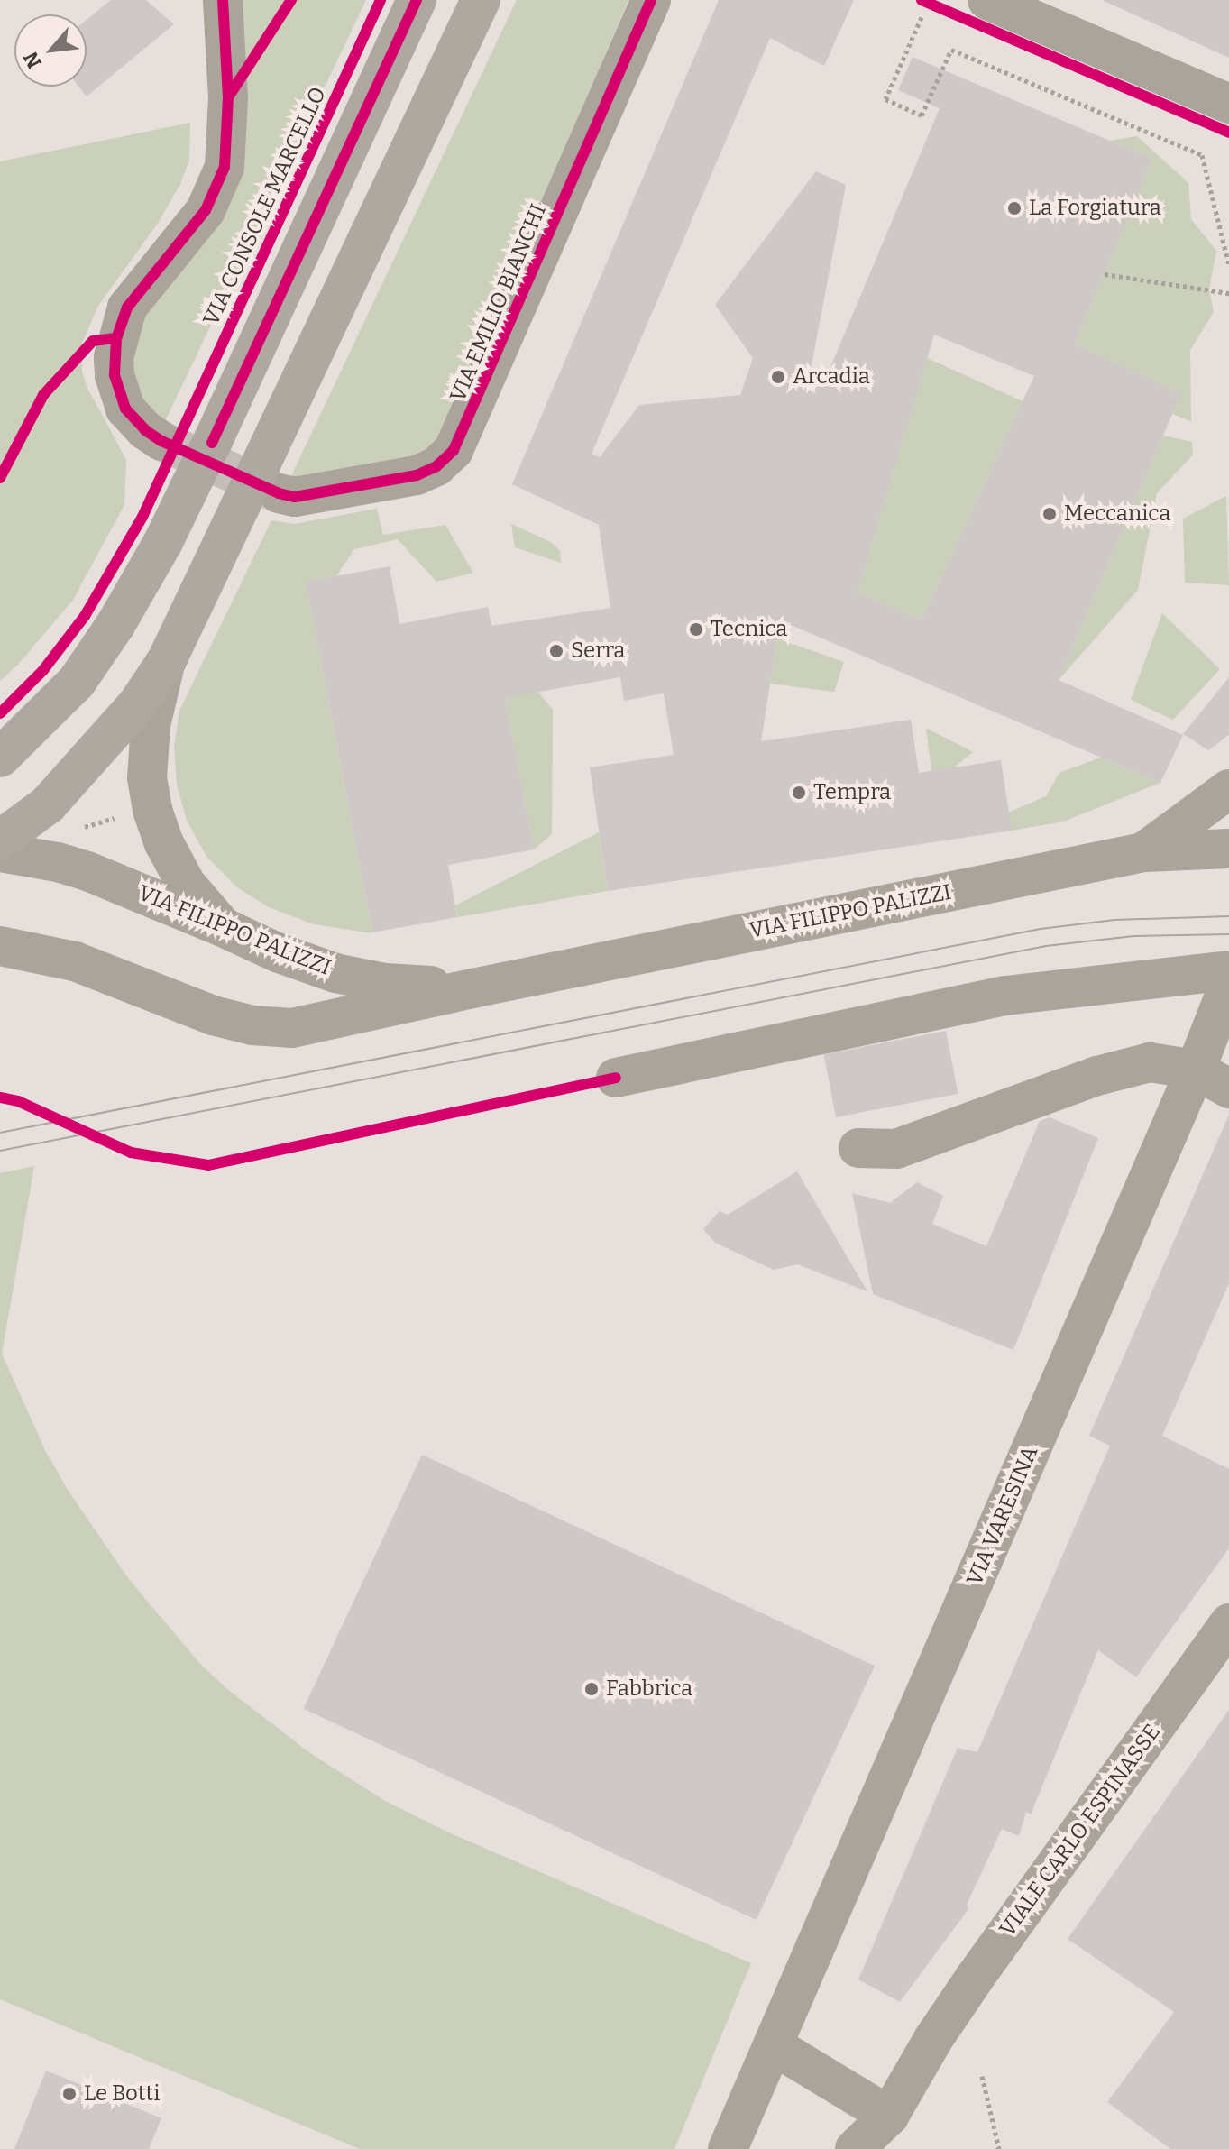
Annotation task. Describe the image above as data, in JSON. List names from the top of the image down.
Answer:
{
  "streets": {
    "street": [
      "VIA EMILIO BIANCHI",
      "VIA FILIPPO PALIZZI",
      "VIA VARESINA",
      "VIALE CARLO ESPINASSE"
    ],
    "cycle path": ["VIA CONSOLE MARCELLO"]
  },
  "places": [
    "La Forgiatura",
    "Arcadia",
    "Meccanica",
    "Tecnica",
    "Serra",
    "Tempra",
    "Fabbrica",
    "Le Botti"
  ],
  "north": "bottom left"
}
